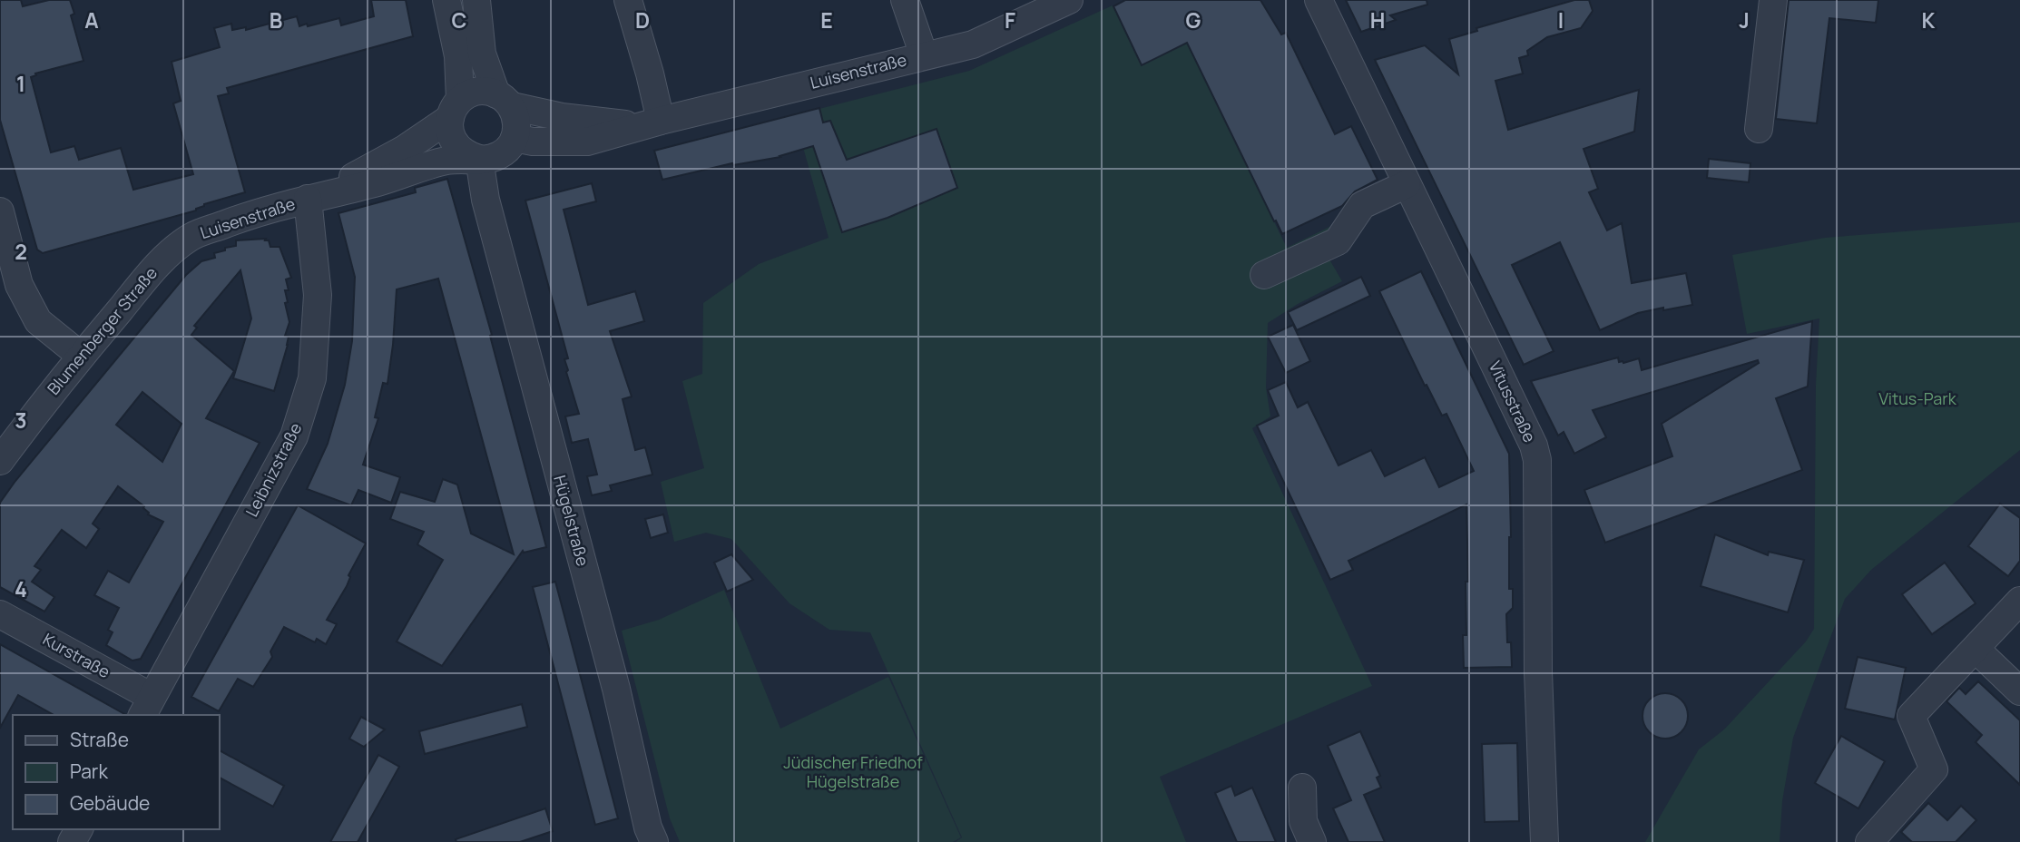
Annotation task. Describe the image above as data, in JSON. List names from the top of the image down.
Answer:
{
  "streets": {
    "street": [
      "Luisenstraße",
      "Blumenberger Straße",
      "Vitusstraße",
      "Leibnizstraße",
      "Hügelstraße",
      "Kurstraße"
    ]
  },
  "crossings": [
    ["Luisenstraße", "Blumenberger Straße"],
    ["Luisenstraße", "Leibnizstraße"],
    ["Luisenstraße", "Hügelstraße"],
    ["Leibnizstraße", "Kurstraße"]
  ],
  "parks": ["Vitus-Park", "Jüdischer Friedhof Hügelstraße"],
  "legend": ["Straße", "Park", "Gebäude"],
  "grid": {
    "columns": [
      "A",
      "B",
      "C",
      "D",
      "E",
      "F",
      "G",
      "H",
      "I",
      "J",
      "K"
    ],
    "rows": [
      "1",
      "2",
      "3",
      "4"
    ]
  }
}
